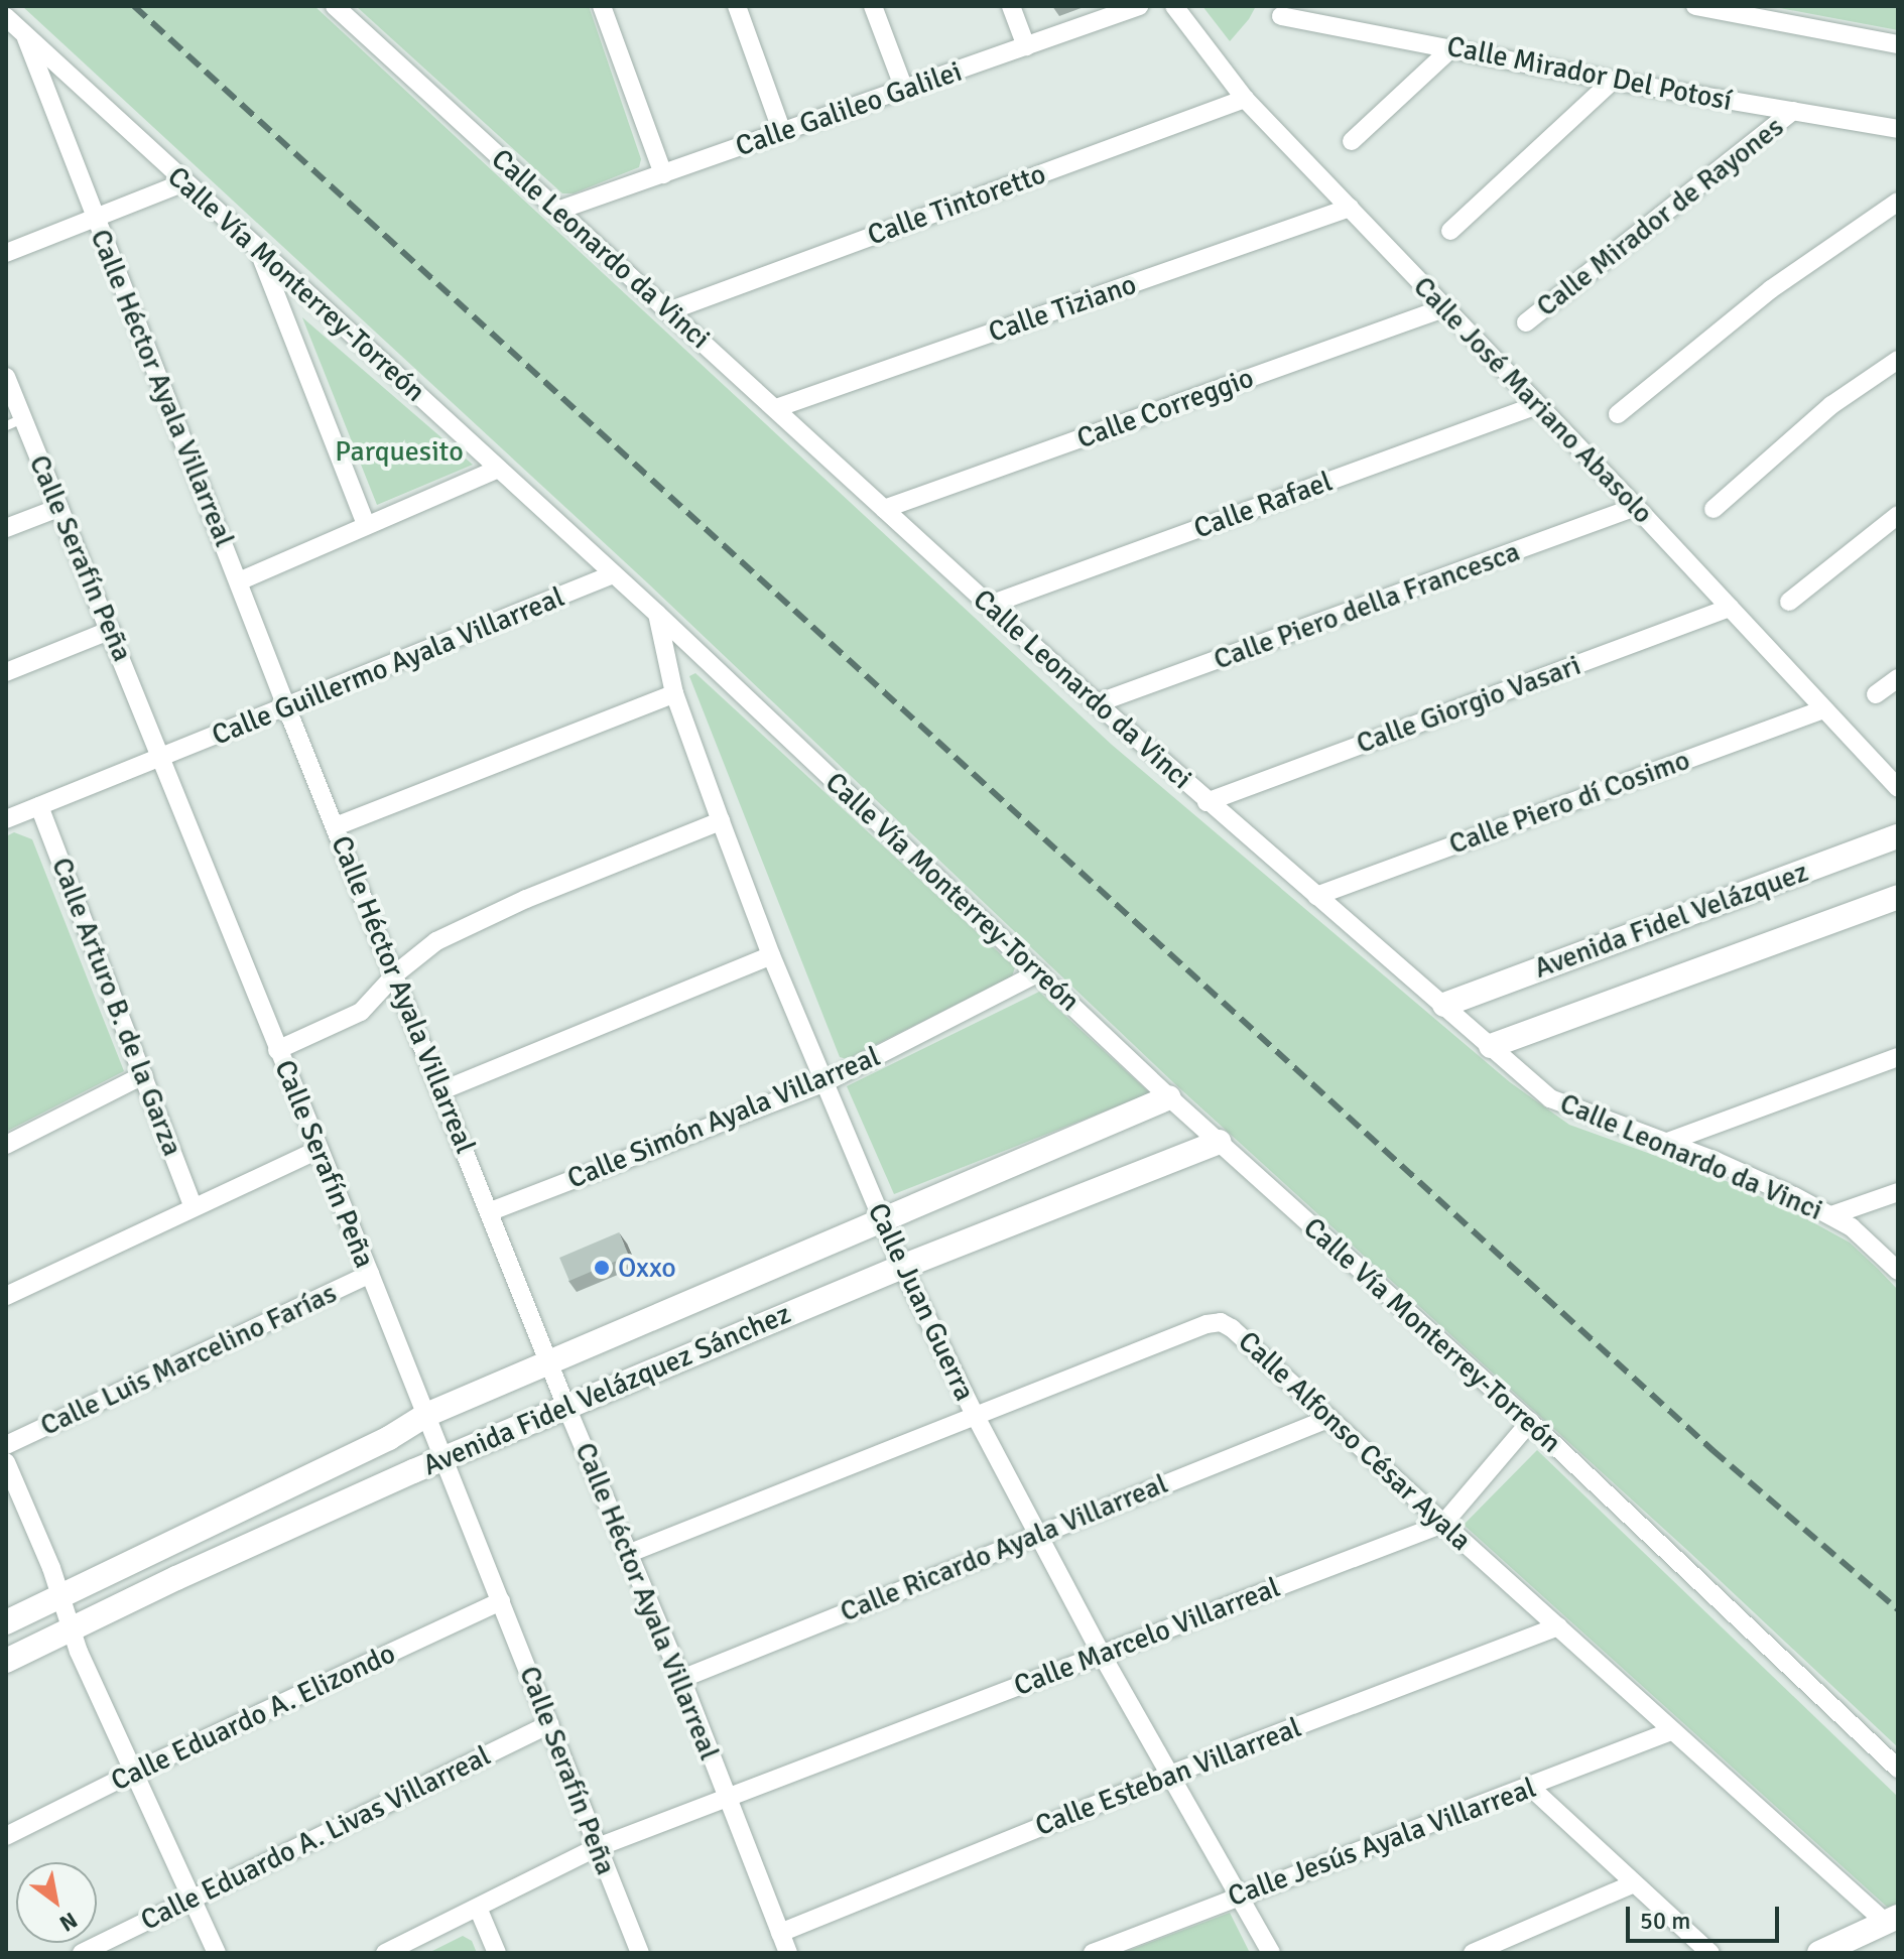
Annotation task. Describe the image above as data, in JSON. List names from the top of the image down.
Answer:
{
  "streets": {
    "street": [
      "Calle Mirador Del Potosí",
      "Calle Galileo Galilei",
      "Calle Tintoretto",
      "Calle Mirador de Rayones",
      "Calle Leonardo da Vinci",
      "Calle Vía Monterrey-Torreón",
      "Calle Tiziano",
      "Calle Héctor Ayala Villarreal",
      "Calle José Mariano Abasolo",
      "Calle Correggio",
      "Calle Rafael",
      "Calle Serafín Peña",
      "Calle Piero della Francesca",
      "Calle Guillermo Ayala Villarreal",
      "Calle Giorgio Vasari",
      "Calle Piero dí Cosimo",
      "Avenida Fidel Velázquez",
      "Calle Arturo B. de la Garza",
      "Calle Simón Ayala Villarreal",
      "Calle Juan Guerra",
      "Calle Luis Marcelino Farías",
      "Avenida Fidel Velázquez Sánchez",
      "Calle Alfonso César Ayala",
      "Calle Ricardo Ayala Villarreal",
      "Calle Marcelo Villarreal",
      "Calle Eduardo A. Elizondo",
      "Calle Esteban Villarreal",
      "Calle Eduardo A. Livas Villarreal",
      "Calle Jesús Ayala Villarreal"
    ]
  },
  "crossings": [
    ["Calle Mirador Del Potosí", "Calle Mirador de Rayones"],
    ["Calle Galileo Galilei", "Calle Leonardo da Vinci"],
    ["Calle Tintoretto", "Calle Leonardo da Vinci"],
    ["Calle Tintoretto", "Calle José Mariano Abasolo"],
    ["Calle Leonardo da Vinci", "Calle Tiziano"],
    ["Calle Leonardo da Vinci", "Calle Correggio"],
    ["Calle Leonardo da Vinci", "Calle Rafael"],
    ["Calle Leonardo da Vinci", "Calle Piero della Francesca"],
    ["Calle Leonardo da Vinci", "Calle Giorgio Vasari"],
    ["Calle Leonardo da Vinci", "Calle Piero dí Cosimo"],
    ["Calle Leonardo da Vinci", "Avenida Fidel Velázquez"],
    ["Calle Vía Monterrey-Torreón", "Calle Héctor Ayala Villarreal"],
    ["Calle Vía Monterrey-Torreón", "Calle Guillermo Ayala Villarreal"],
    ["Calle Vía Monterrey-Torreón", "Calle Simón Ayala Villarreal"],
    ["Calle Vía Monterrey-Torreón", "Calle Juan Guerra"],
    ["Calle Vía Monterrey-Torreón", "Avenida Fidel Velázquez Sánchez"],
    ["Calle Vía Monterrey-Torreón", "Calle Marcelo Villarreal"],
    ["Calle Tiziano", "Calle José Mariano Abasolo"],
    ["Calle Héctor Ayala Villarreal", "Calle Guillermo Ayala Villarreal"],
    ["Calle Héctor Ayala Villarreal", "Calle Simón Ayala Villarreal"],
    ["Calle Héctor Ayala Villarreal", "Avenida Fidel Velázquez Sánchez"],
    ["Calle Héctor Ayala Villarreal", "Calle Alfonso César Ayala"],
    ["Calle Héctor Ayala Villarreal", "Calle Ricardo Ayala Villarreal"],
    ["Calle Héctor Ayala Villarreal", "Calle Marcelo Villarreal"],
    ["Calle Héctor Ayala Villarreal", "Calle Esteban Villarreal"],
    ["Calle José Mariano Abasolo", "Calle Correggio"],
    ["Calle José Mariano Abasolo", "Calle Rafael"],
    ["Calle José Mariano Abasolo", "Calle Piero della Francesca"],
    ["Calle José Mariano Abasolo", "Calle Giorgio Vasari"],
    ["Calle José Mariano Abasolo", "Calle Piero dí Cosimo"],
    ["Calle Serafín Peña", "Calle Guillermo Ayala Villarreal"],
    ["Calle Serafín Peña", "Calle Luis Marcelino Farías"],
    ["Calle Serafín Peña", "Avenida Fidel Velázquez Sánchez"],
    ["Calle Serafín Peña", "Calle Marcelo Villarreal"],
    ["Calle Serafín Peña", "Calle Eduardo A. Elizondo"],
    ["Calle Serafín Peña", "Calle Eduardo A. Livas Villarreal"],
    ["Calle Guillermo Ayala Villarreal", "Calle Arturo B. de la Garza"],
    ["Calle Simón Ayala Villarreal", "Calle Juan Guerra"],
    ["Calle Juan Guerra", "Avenida Fidel Velázquez Sánchez"],
    ["Calle Juan Guerra", "Calle Alfonso César Ayala"],
    ["Calle Juan Guerra", "Calle Ricardo Ayala Villarreal"],
    ["Calle Juan Guerra", "Calle Marcelo Villarreal"],
    ["Calle Juan Guerra", "Calle Esteban Villarreal"],
    ["Calle Juan Guerra", "Calle Jesús Ayala Villarreal"],
    ["Calle Alfonso César Ayala", "Calle Ricardo Ayala Villarreal"],
    ["Calle Alfonso César Ayala", "Calle Marcelo Villarreal"],
    ["Calle Alfonso César Ayala", "Calle Esteban Villarreal"],
    ["Calle Alfonso César Ayala", "Calle Jesús Ayala Villarreal"]
  ],
  "parks": ["Parquesito"],
  "places": ["Oxxo"],
  "scale_bar": "50 m",
  "north": "bottom right"
}
